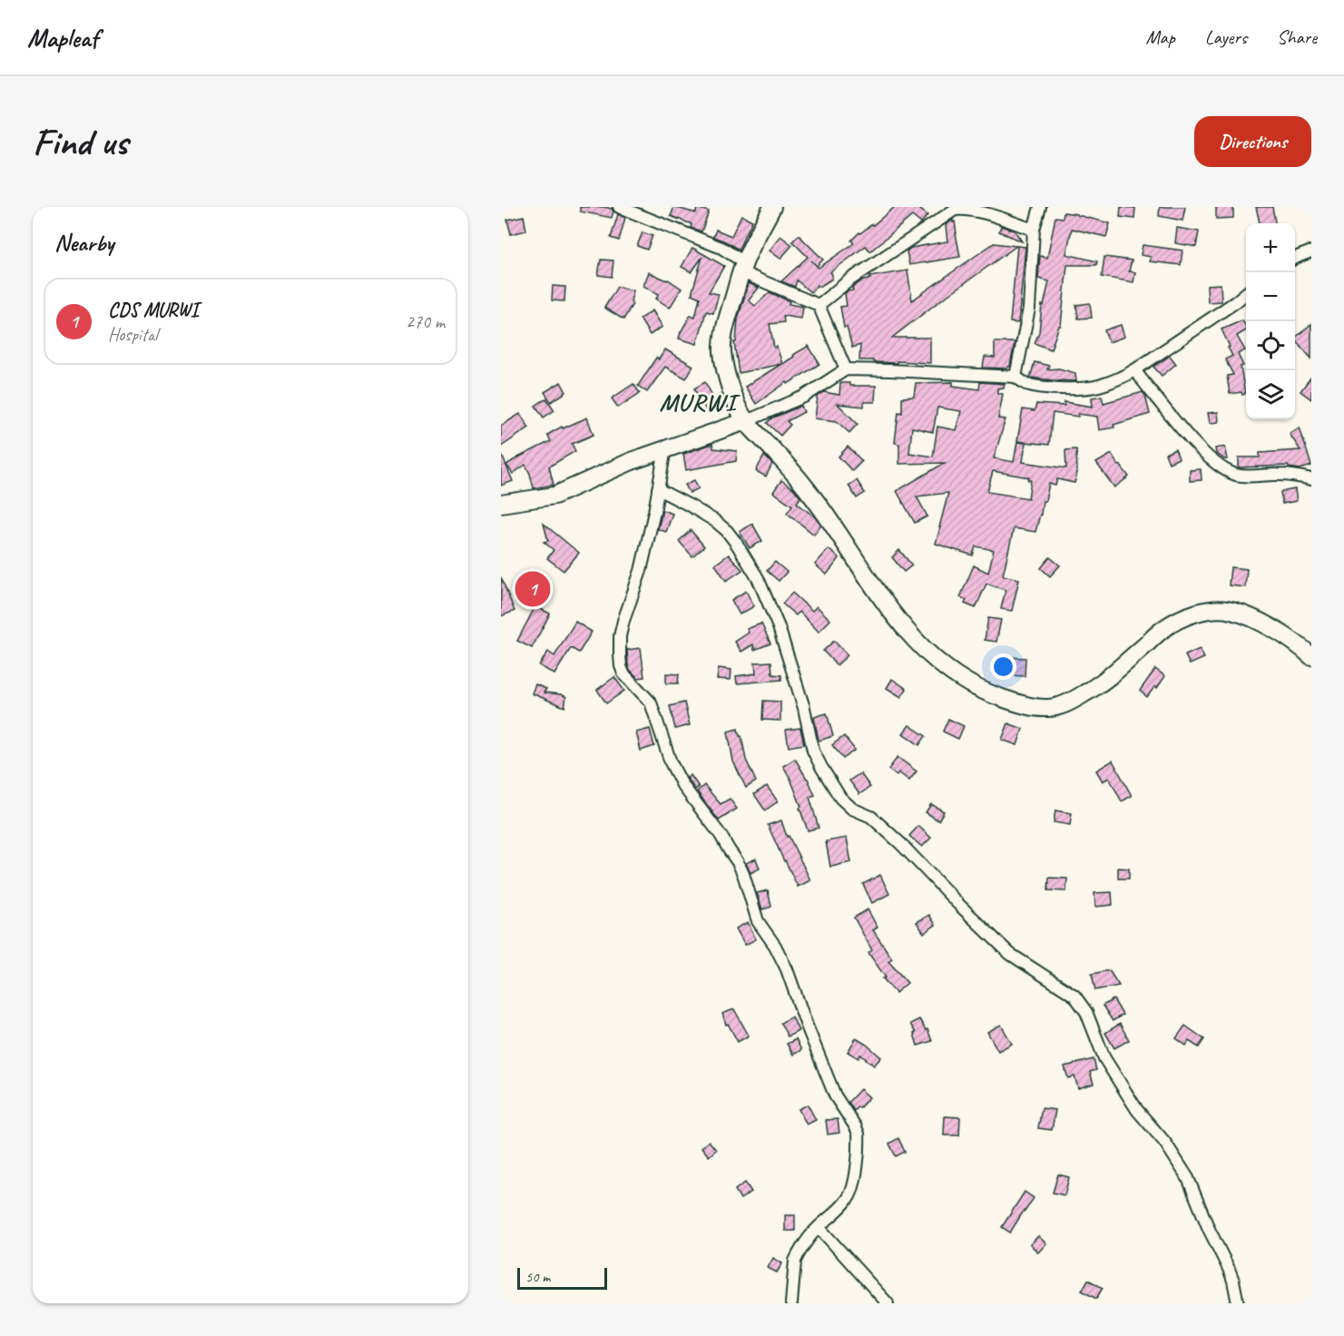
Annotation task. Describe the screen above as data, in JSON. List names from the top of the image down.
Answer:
{
  "districts": ["MURWI"],
  "scale_bar": "50 m",
  "page": {
    "header": "Mapleaf",
    "nav": ["Map", "Layers", "Share"],
    "buttons": "Directions",
    "title": "Find us",
    "heading": "Nearby",
    "map_buttons": ["+", "−"],
    "list": [
      {
        "mark": "1",
        "name": "CDS MURWI",
        "note": "Hospital",
        "value": "270 m"
      }
    ],
    "pins": "1",
    "scale": "50 m"
  }
}
